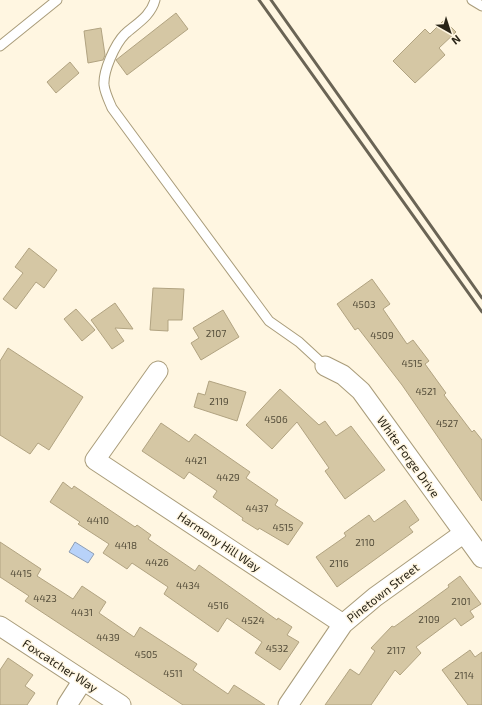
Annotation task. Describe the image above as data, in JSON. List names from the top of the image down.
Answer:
{
  "streets": {
    "street": [
      "White Forge Drive",
      "Harmony Hill Way",
      "Pinetown Street",
      "Foxcatcher Way"
    ]
  },
  "crossings": [
    ["White Forge Drive", "Pinetown Street"],
    ["Harmony Hill Way", "Pinetown Street"]
  ],
  "house_numbers": [
    "4503",
    "2107",
    "4509",
    "4515",
    "4521",
    "2119",
    "4506",
    "4527",
    "4421",
    "4429",
    "4437",
    "4410",
    "4515",
    "2110",
    "4418",
    "4426",
    "2116",
    "4415",
    "4434",
    "4423",
    "2101",
    "4516",
    "4431",
    "2109",
    "4524",
    "4439",
    "4532",
    "2117",
    "4505",
    "4511",
    "2114"
  ],
  "north": "bottom right"
}
